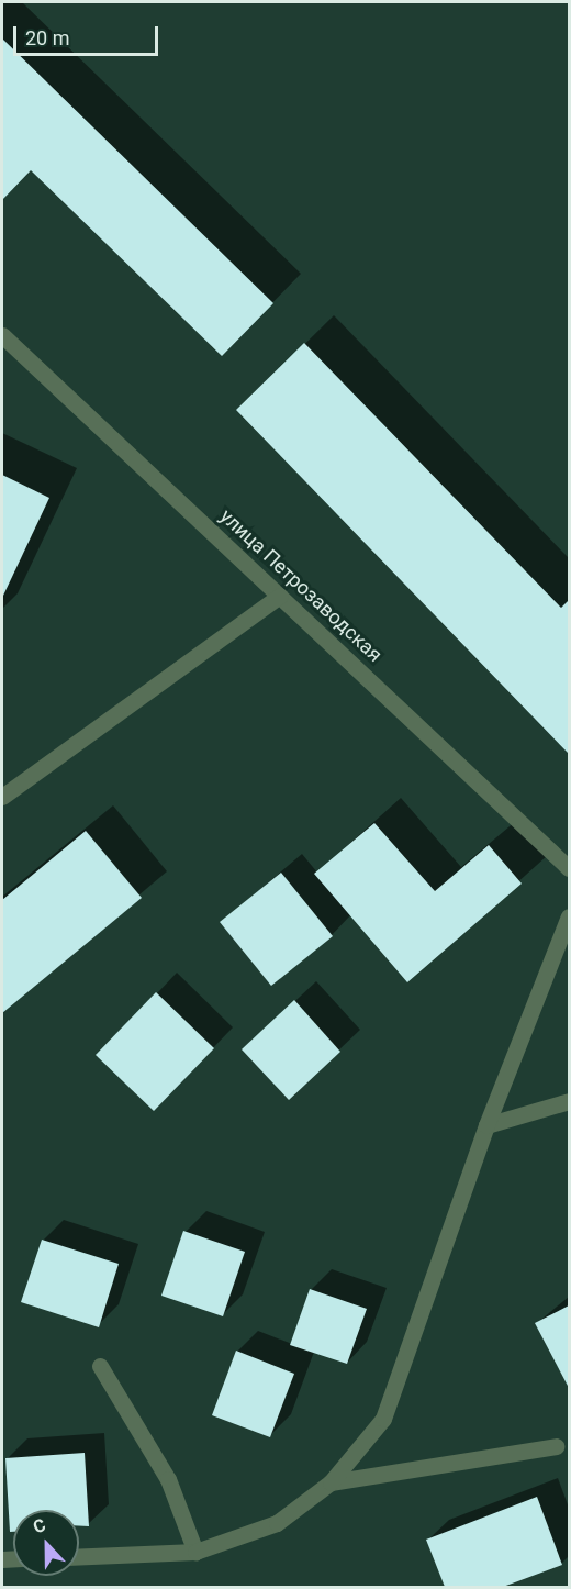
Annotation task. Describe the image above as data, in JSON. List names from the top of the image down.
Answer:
{
  "streets": {
    "street": ["улица Петрозаводская"]
  },
  "scale_bar": "20 m",
  "north": "top"
}
